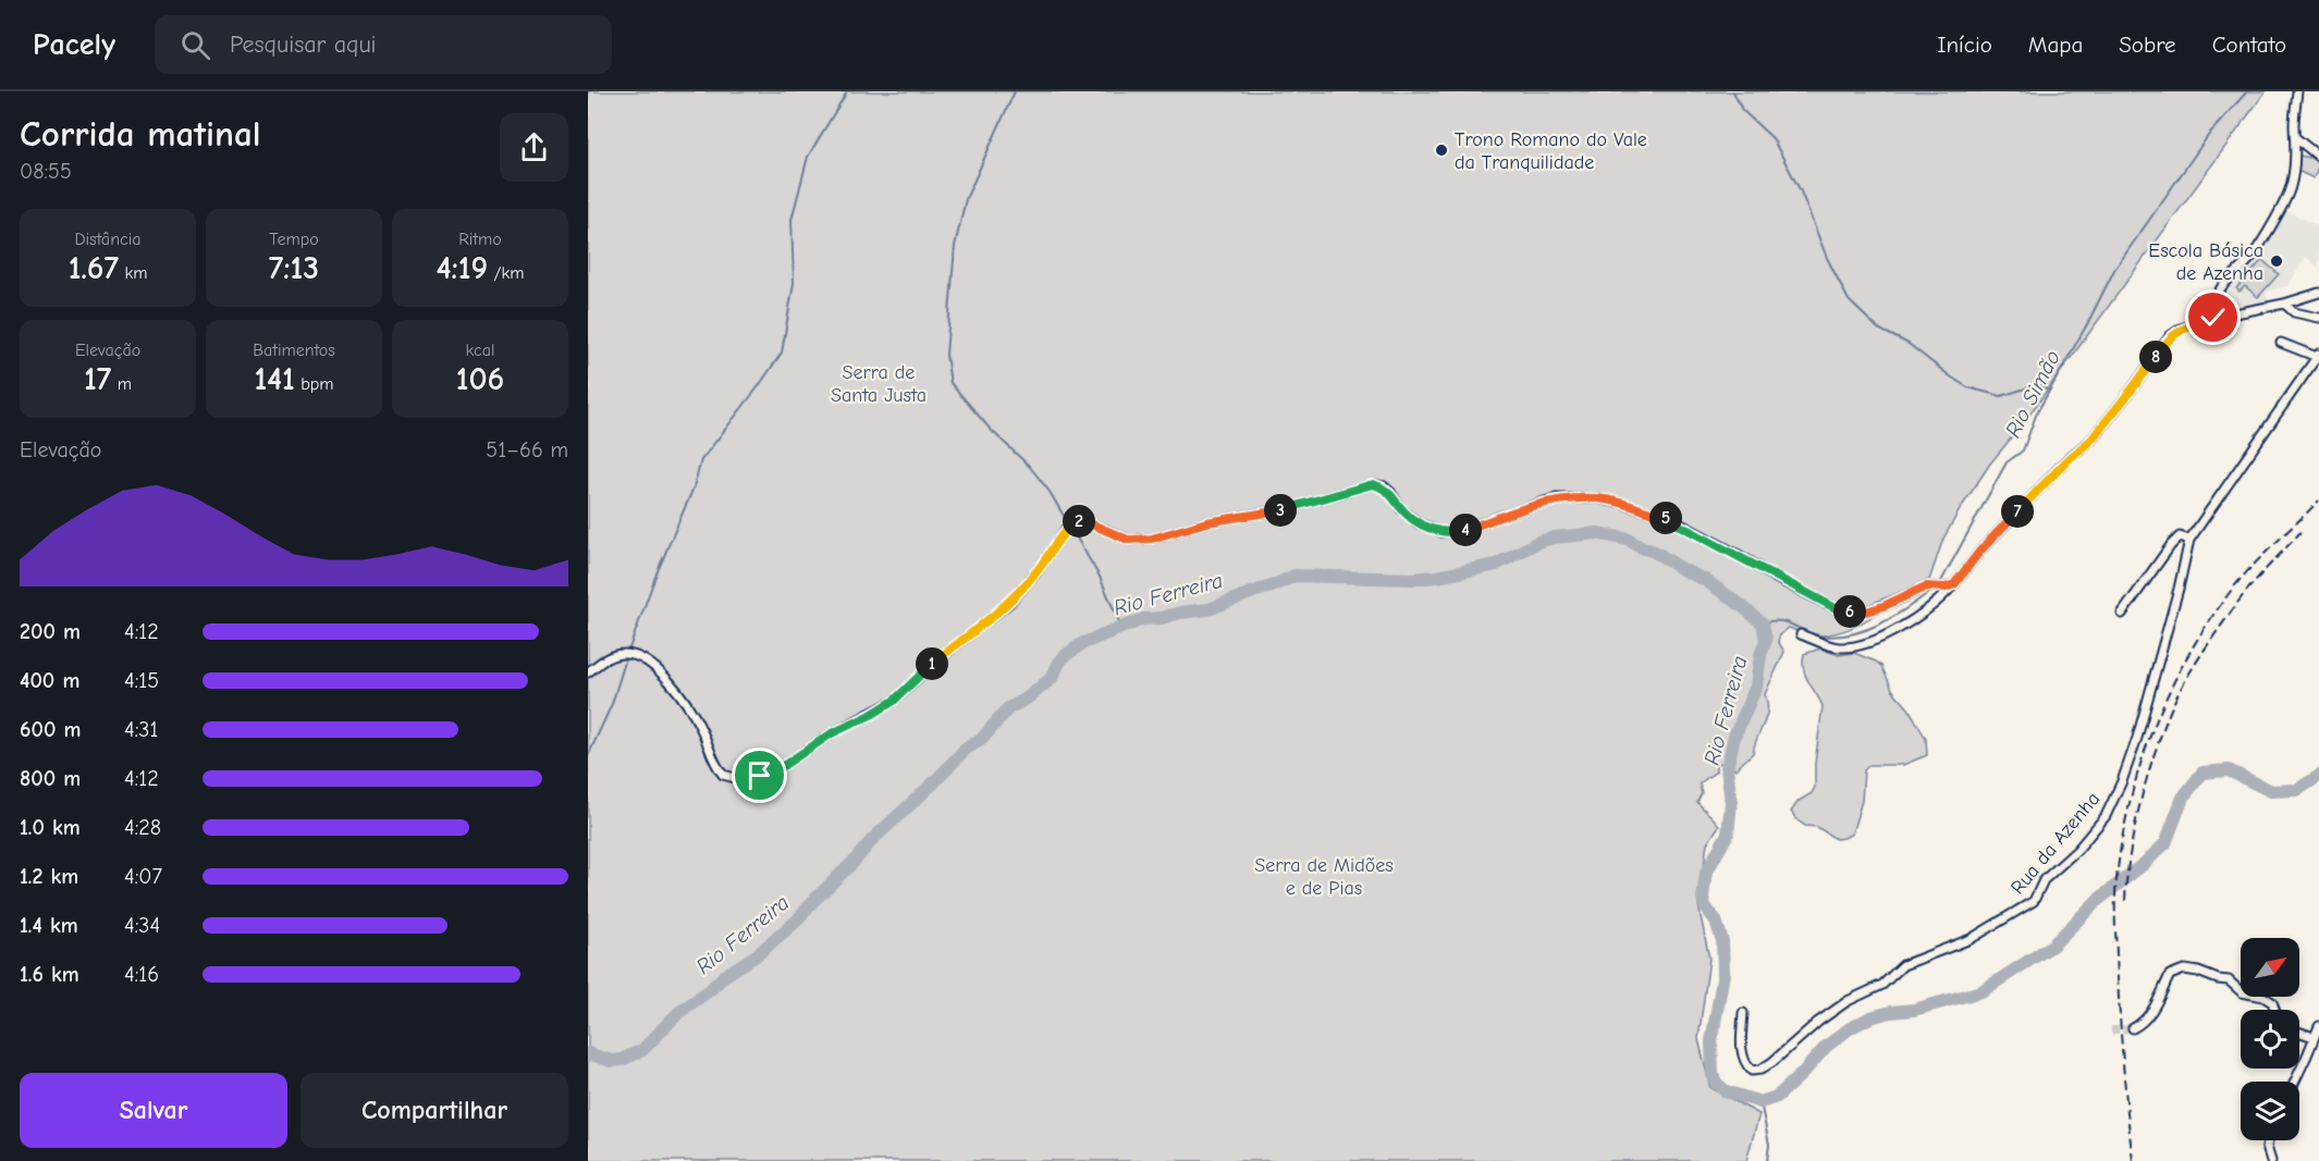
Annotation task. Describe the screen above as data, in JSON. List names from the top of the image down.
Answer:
{
  "streets": {
    "street": ["Rua da Azenha"]
  },
  "water": ["Rio Simão", "Rio Ferreira"],
  "parks": ["Serra de Santa Justa", "Serra de Midões e de Pias"],
  "places": ["Trono Romano do Vale da Tranquilidade", "Escola Básica de Azenha"],
  "north": "top right",
  "page": {
    "header": "Pacely",
    "search": "Pesquisar aqui",
    "nav": [
      "Início",
      "Mapa",
      "Sobre",
      "Contato"
    ],
    "heading": ["Corrida matinal", "08:55"],
    "stats": [
      ["Distância", "1.67 km"],
      ["Tempo", "7:13"],
      ["Ritmo", "4:19 /km"],
      ["Elevação", "17 m"],
      ["Batimentos", "141 bpm"],
      ["kcal", "106"]
    ],
    "pins": [
      "8",
      "3",
      "7",
      "5",
      "2",
      "4",
      "6",
      "1"
    ],
    "chart": ["Elevação", "51–66 m"],
    "list": [
      {
        "name": "200 m",
        "note": "4:12"
      },
      {
        "name": "400 m",
        "note": "4:15"
      },
      {
        "name": "600 m",
        "note": "4:31"
      },
      {
        "name": "800 m",
        "note": "4:12"
      },
      {
        "name": "1.0 km",
        "note": "4:28"
      },
      {
        "name": "1.2 km",
        "note": "4:07"
      },
      {
        "name": "1.4 km",
        "note": "4:34"
      },
      {
        "name": "1.6 km",
        "note": "4:16"
      }
    ],
    "buttons": ["Salvar", "Compartilhar"]
  }
}
